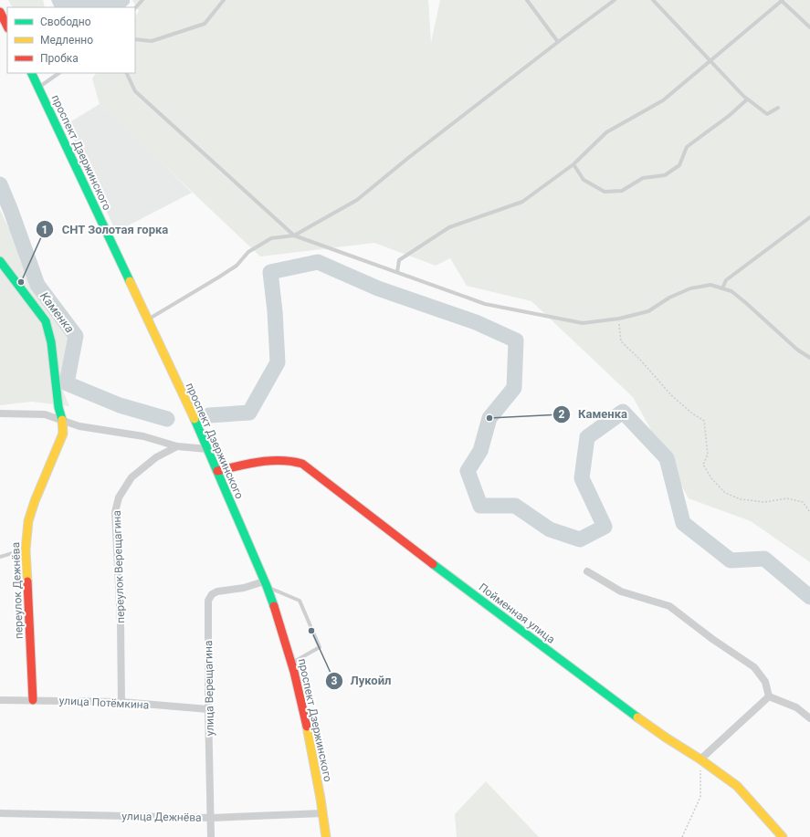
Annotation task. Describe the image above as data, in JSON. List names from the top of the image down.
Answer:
{
  "streets": {
    "street": [
      "проспект Дзержинского",
      "переулок Верещагина",
      "переулок Дежнёва",
      "Пойменная улица",
      "улица Верещагина",
      "улица Потёмкина",
      "улица Дежнёва"
    ]
  },
  "crossings": [
    ["проспект Дзержинского", "Пойменная улица"],
    ["проспект Дзержинского", "улица Верещагина"],
    ["проспект Дзержинского", "улица Дежнёва"],
    ["переулок Верещагина", "улица Потёмкина"],
    ["переулок Дежнёва", "улица Потёмкина"],
    ["улица Верещагина", "улица Потёмкина"],
    ["улица Верещагина", "улица Дежнёва"]
  ],
  "water": ["Каменка"],
  "places": ["СНТ Золотая горка", "Каменка", "Лукойл"],
  "legend": ["Свободно", "Медленно", "Пробка"]
}
